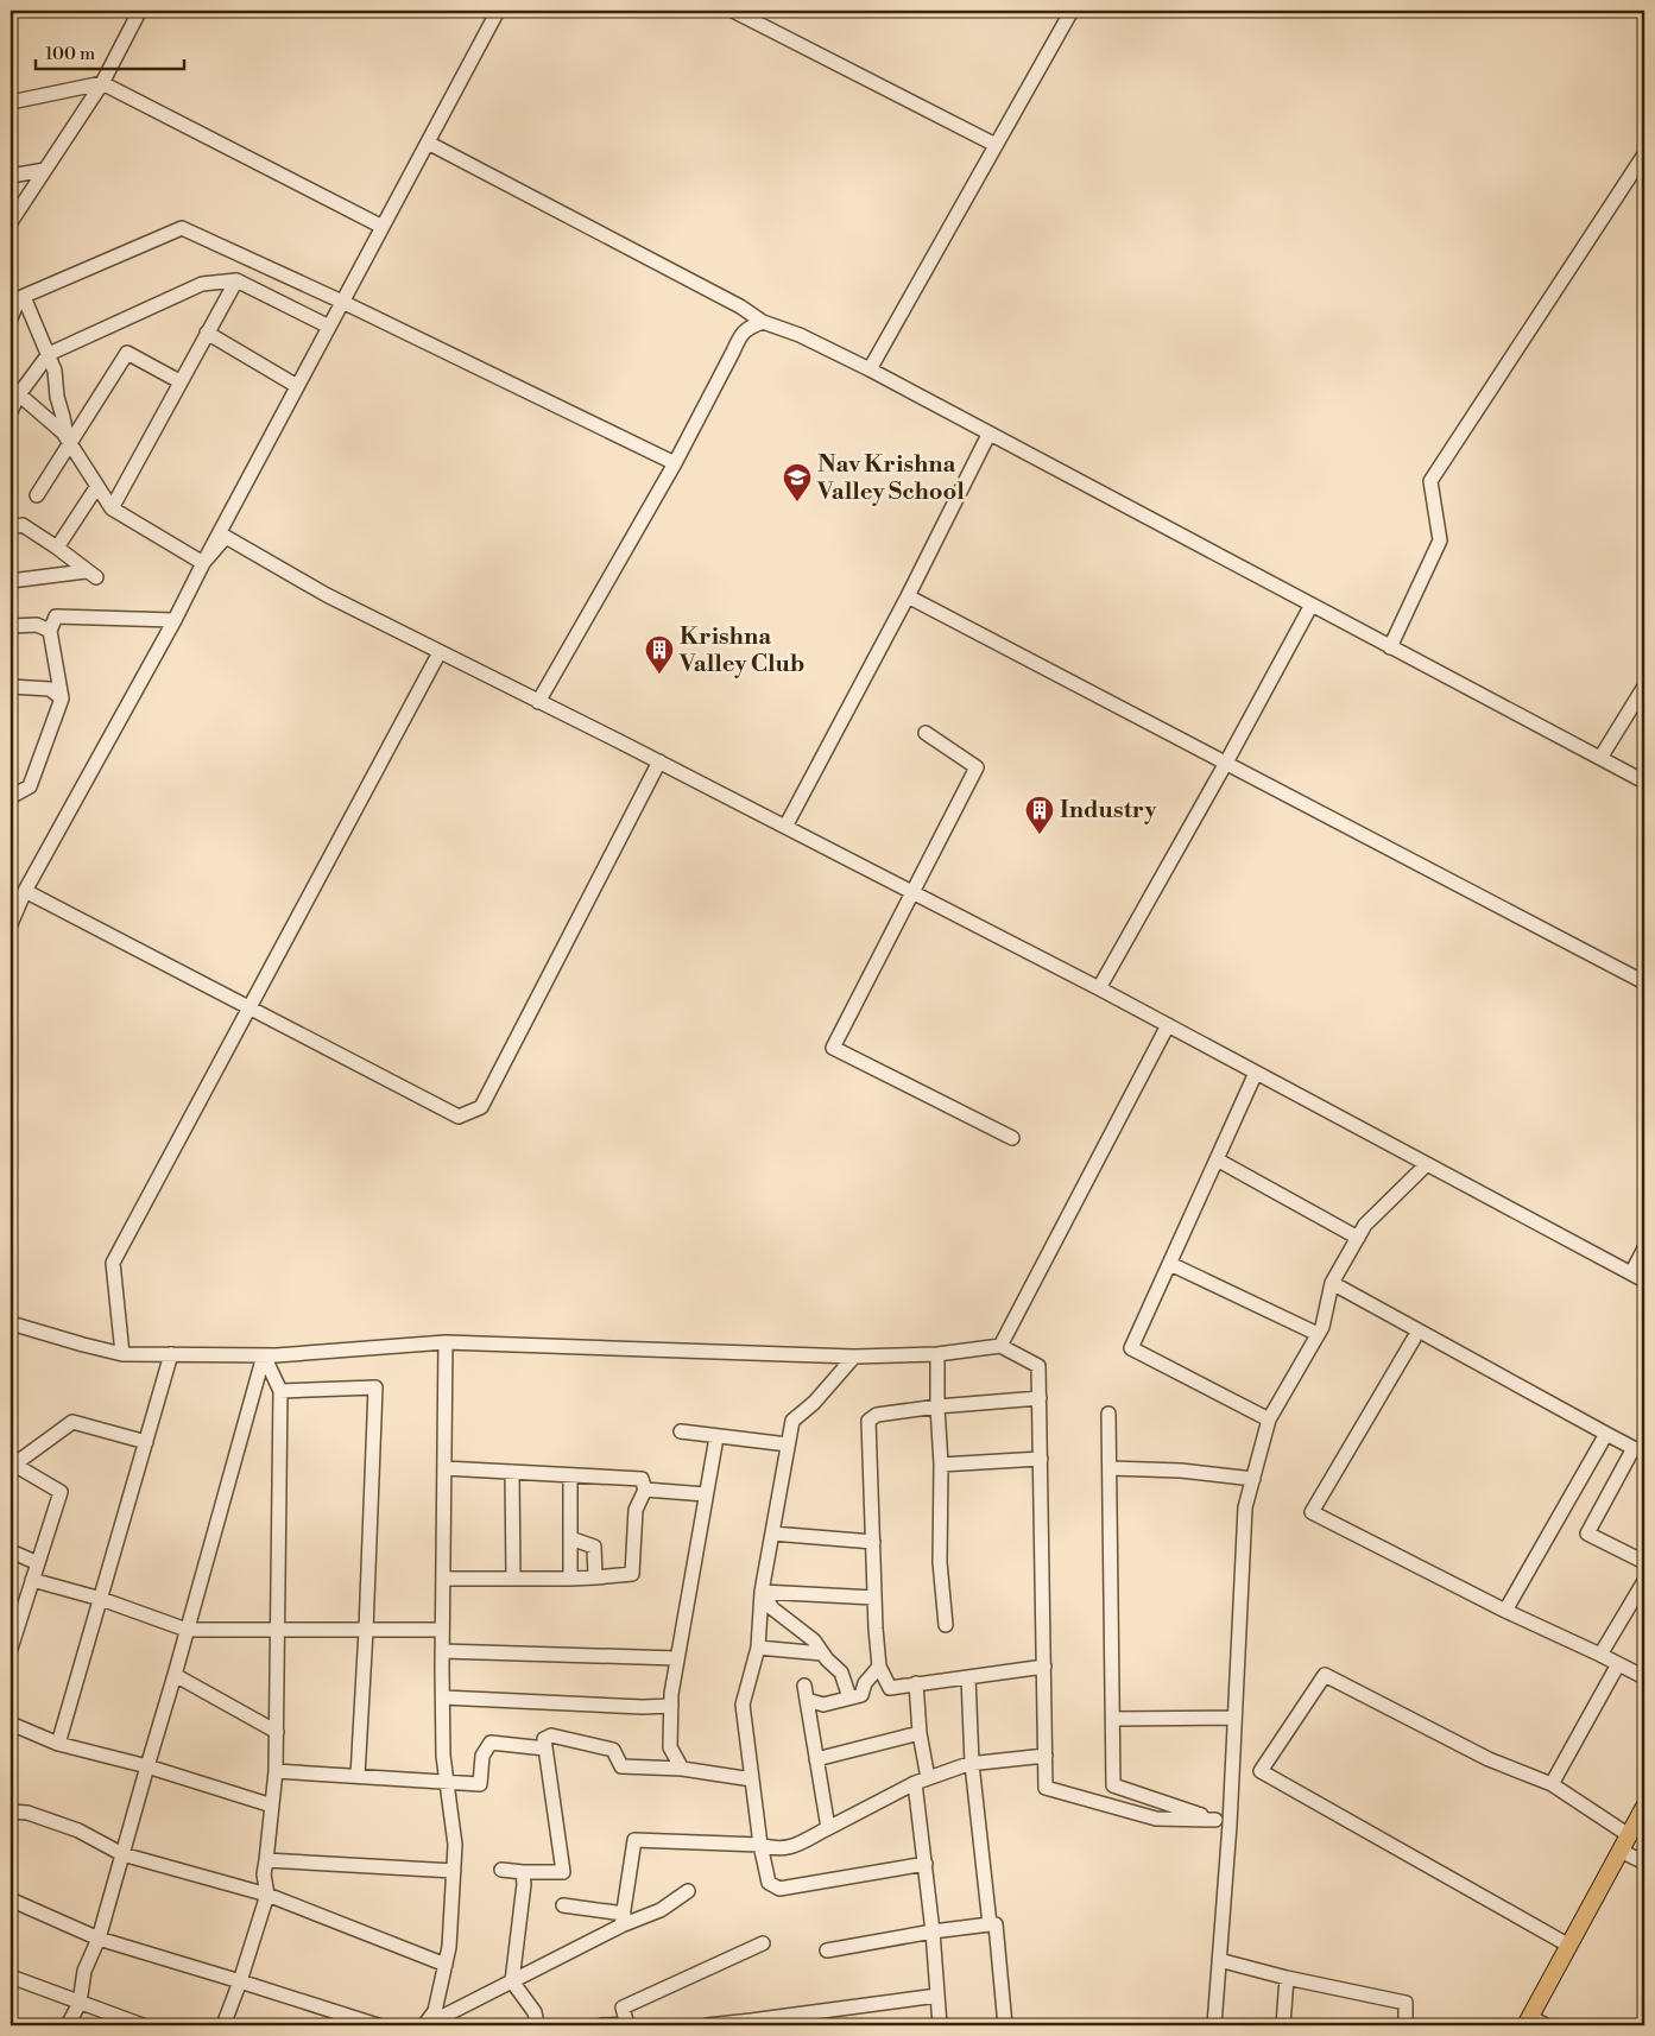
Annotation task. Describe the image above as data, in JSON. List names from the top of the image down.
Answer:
{
  "places": {
    "school or university": ["Nav Krishna Valley School"],
    "building": ["Krishna Valley Club", "Industry"]
  },
  "scale_bar": "100 m"
}
